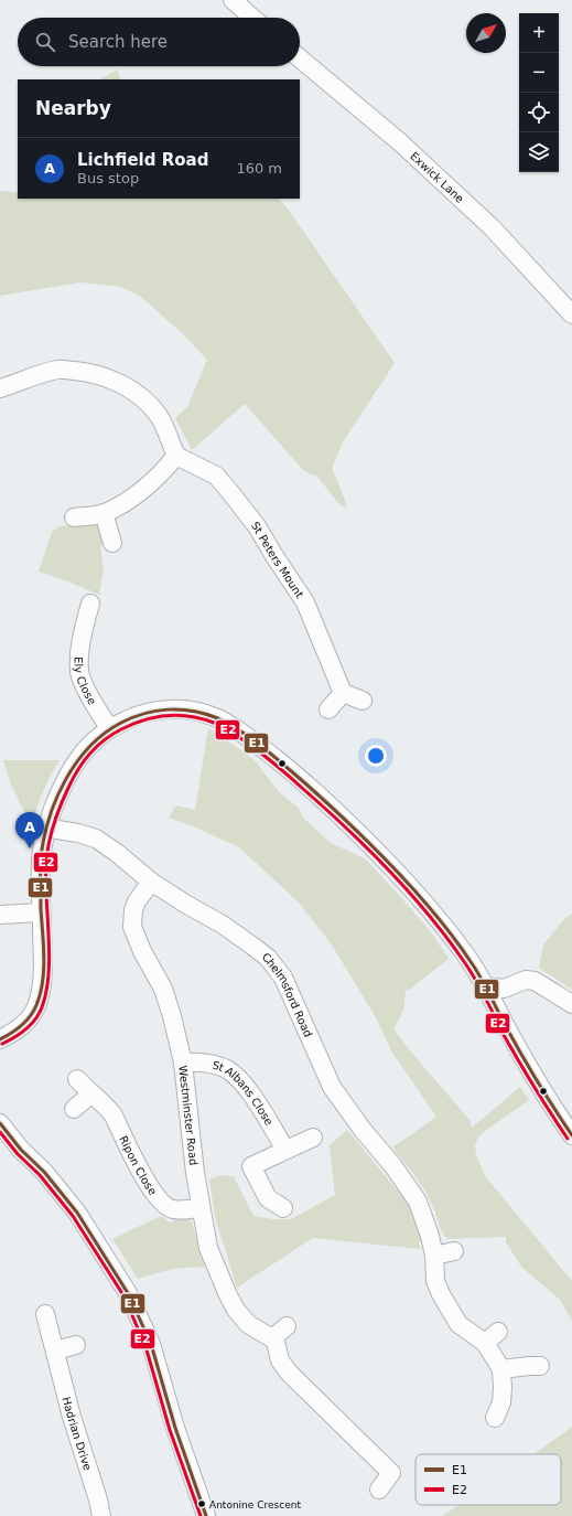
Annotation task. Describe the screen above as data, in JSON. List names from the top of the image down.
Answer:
{
  "streets": {
    "street": [
      "Exwick Lane",
      "St Peters Mount",
      "Ely Close",
      "Chelmsford Road",
      "St Albans Close",
      "Westminster Road",
      "Ripon Close",
      "Hadrian Drive"
    ]
  },
  "crossings": [
    ["Chelmsford Road", "Westminster Road"],
    ["St Albans Close", "Westminster Road"],
    ["Westminster Road", "Ripon Close"]
  ],
  "places": ["Antonine Crescent"],
  "lines": ["transit line E1", "transit line E2"],
  "legend": ["E1", "E2"],
  "north": "top right",
  "page": {
    "map_buttons": ["+", "−"],
    "search": "Search here",
    "heading": "Nearby",
    "list": [
      {
        "mark": "A",
        "name": "Lichfield Road",
        "note": "Bus stop",
        "value": "160 m"
      }
    ],
    "pins": "A"
  }
}
